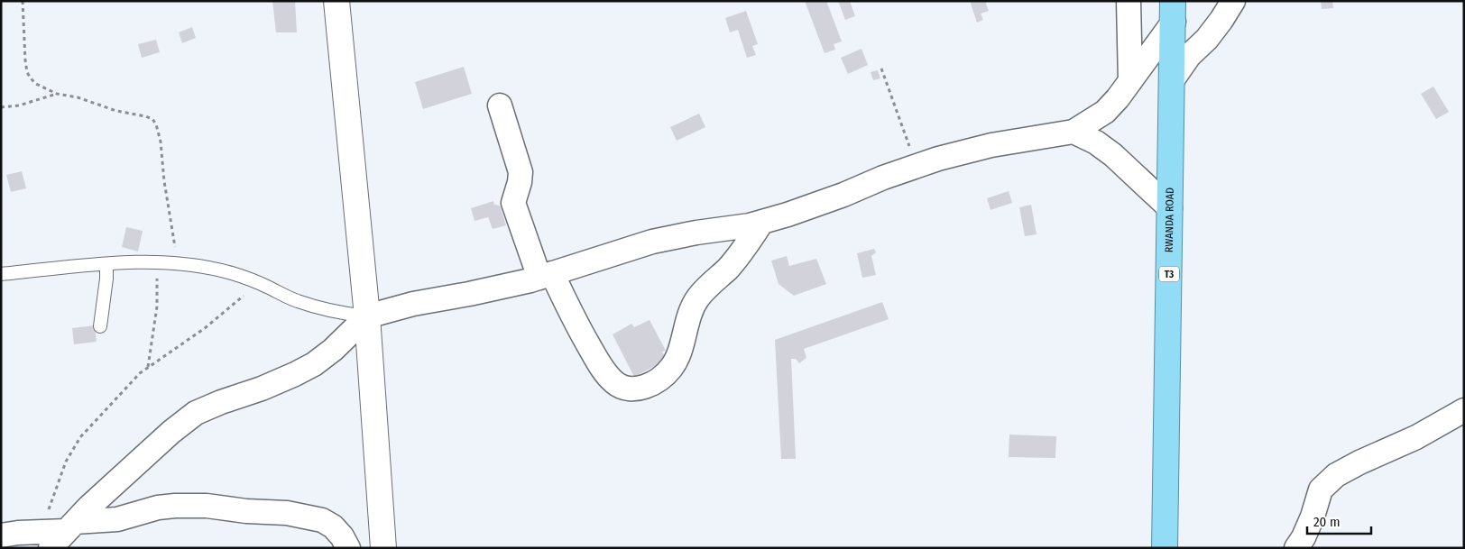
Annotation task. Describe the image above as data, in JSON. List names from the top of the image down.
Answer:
{
  "streets": {
    "highway": ["RWANDA ROAD", "T3"]
  },
  "scale_bar": "20 m"
}
